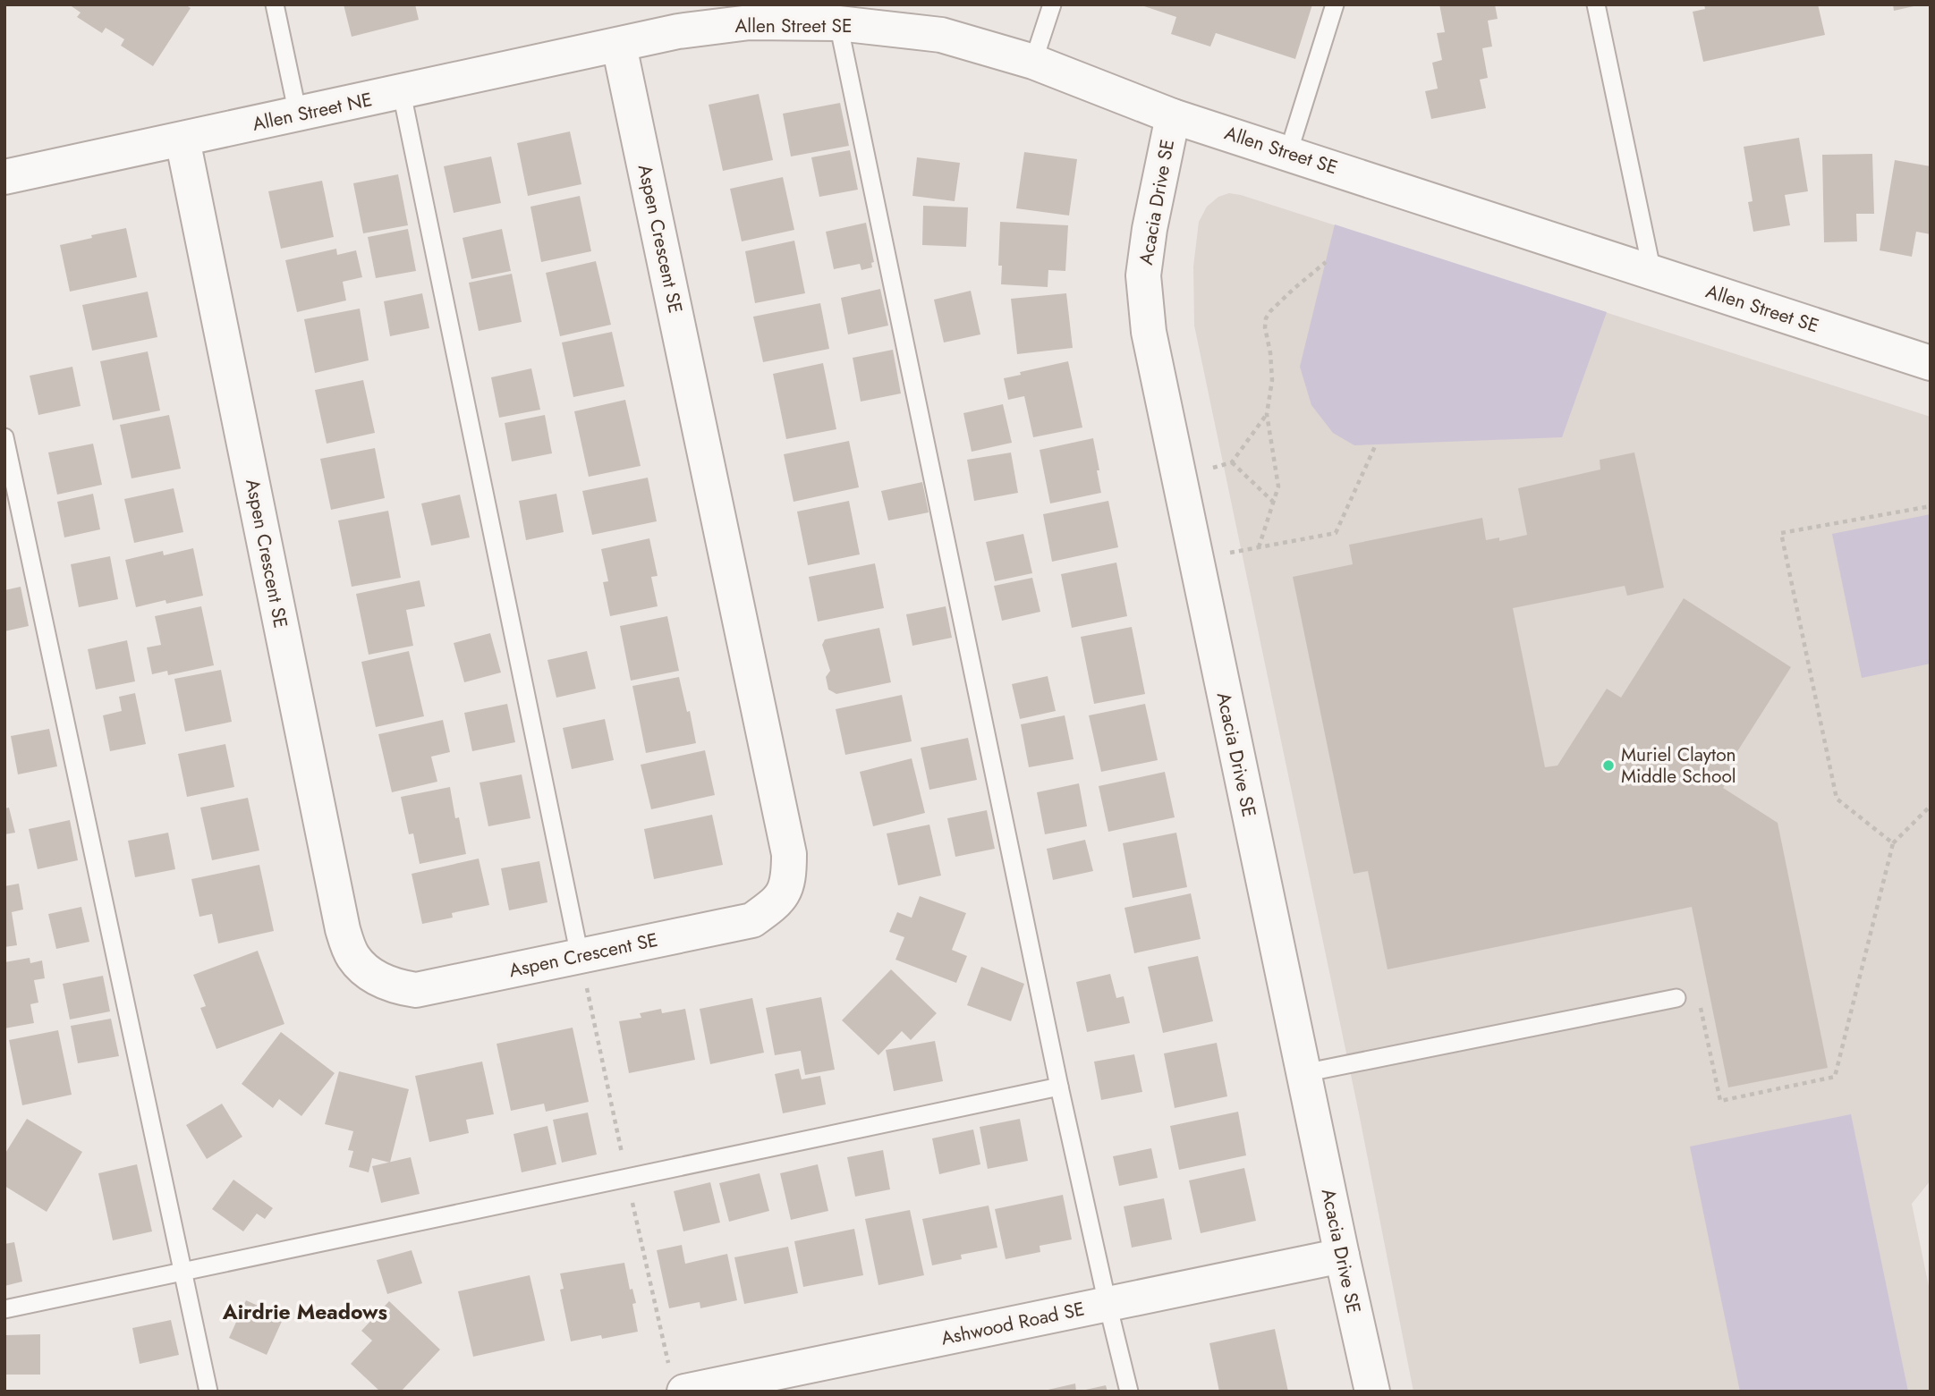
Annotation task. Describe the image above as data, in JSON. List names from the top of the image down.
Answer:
{
  "streets": {
    "street": [
      "Allen Street SE",
      "Allen Street NE",
      "Acacia Drive SE",
      "Aspen Crescent SE",
      "Ashwood Road SE"
    ]
  },
  "crossings": [
    ["Allen Street SE", "Allen Street NE"],
    ["Allen Street SE", "Acacia Drive SE"],
    ["Allen Street SE", "Aspen Crescent SE"],
    ["Allen Street NE", "Aspen Crescent SE"],
    ["Acacia Drive SE", "Ashwood Road SE"]
  ],
  "districts": ["Airdrie Meadows"],
  "places": ["Muriel Clayton Middle School"]
}
